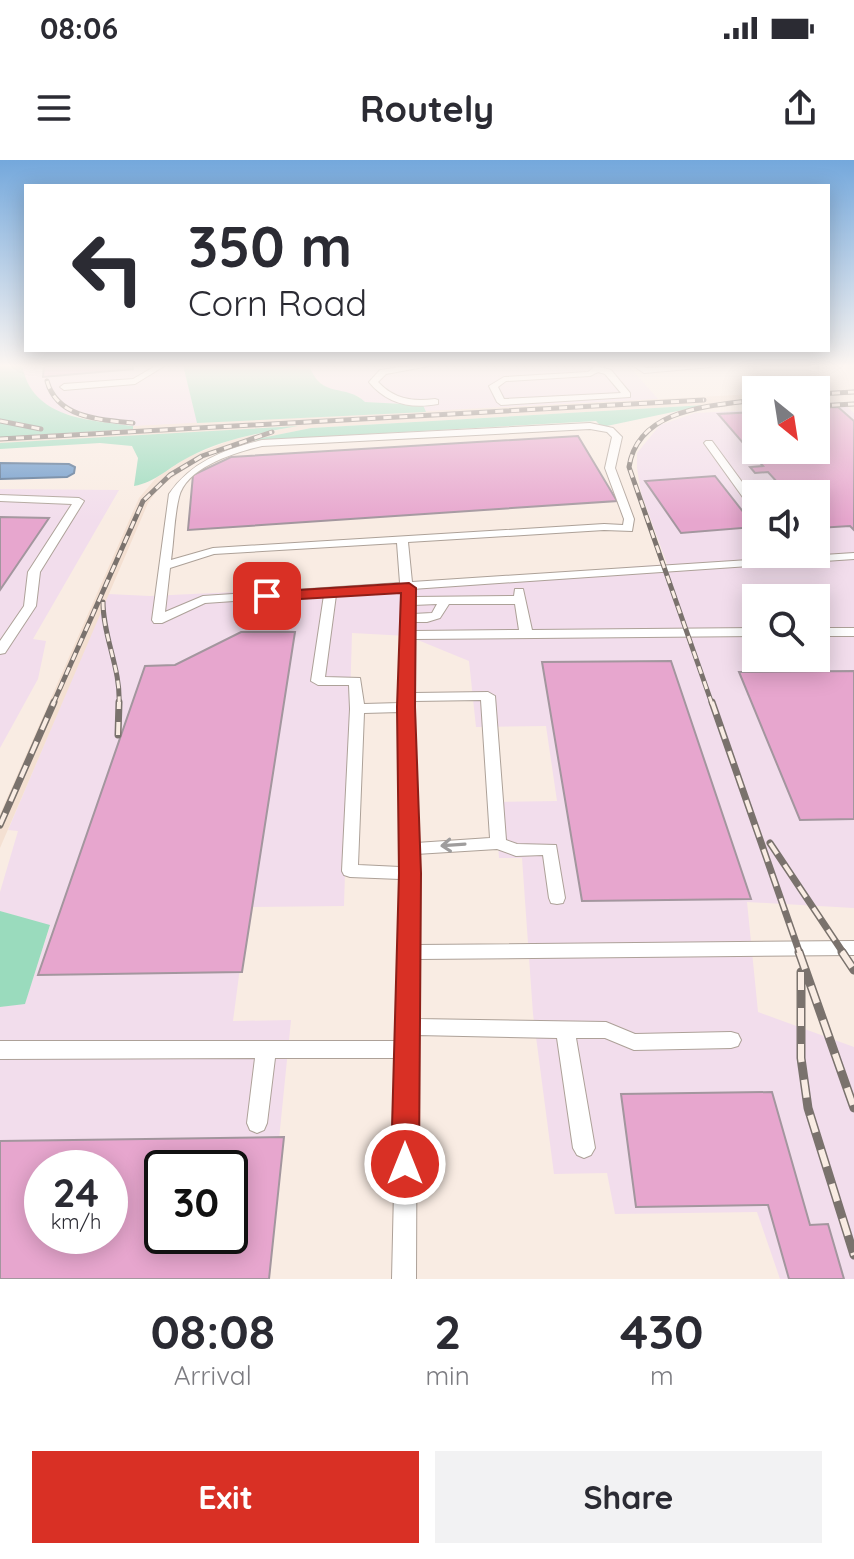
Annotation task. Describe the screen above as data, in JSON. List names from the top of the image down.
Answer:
{
  "north": "bottom right",
  "page": {
    "status": "08:06",
    "header": "Routely",
    "turn": ["350 m", "Corn Road"],
    "speed": "24 km/h",
    "limit": "30",
    "eta": [
      "08:08",
      "Arrival",
      "2",
      "min",
      "430",
      "m"
    ],
    "buttons": ["Exit", "Share"]
  }
}
